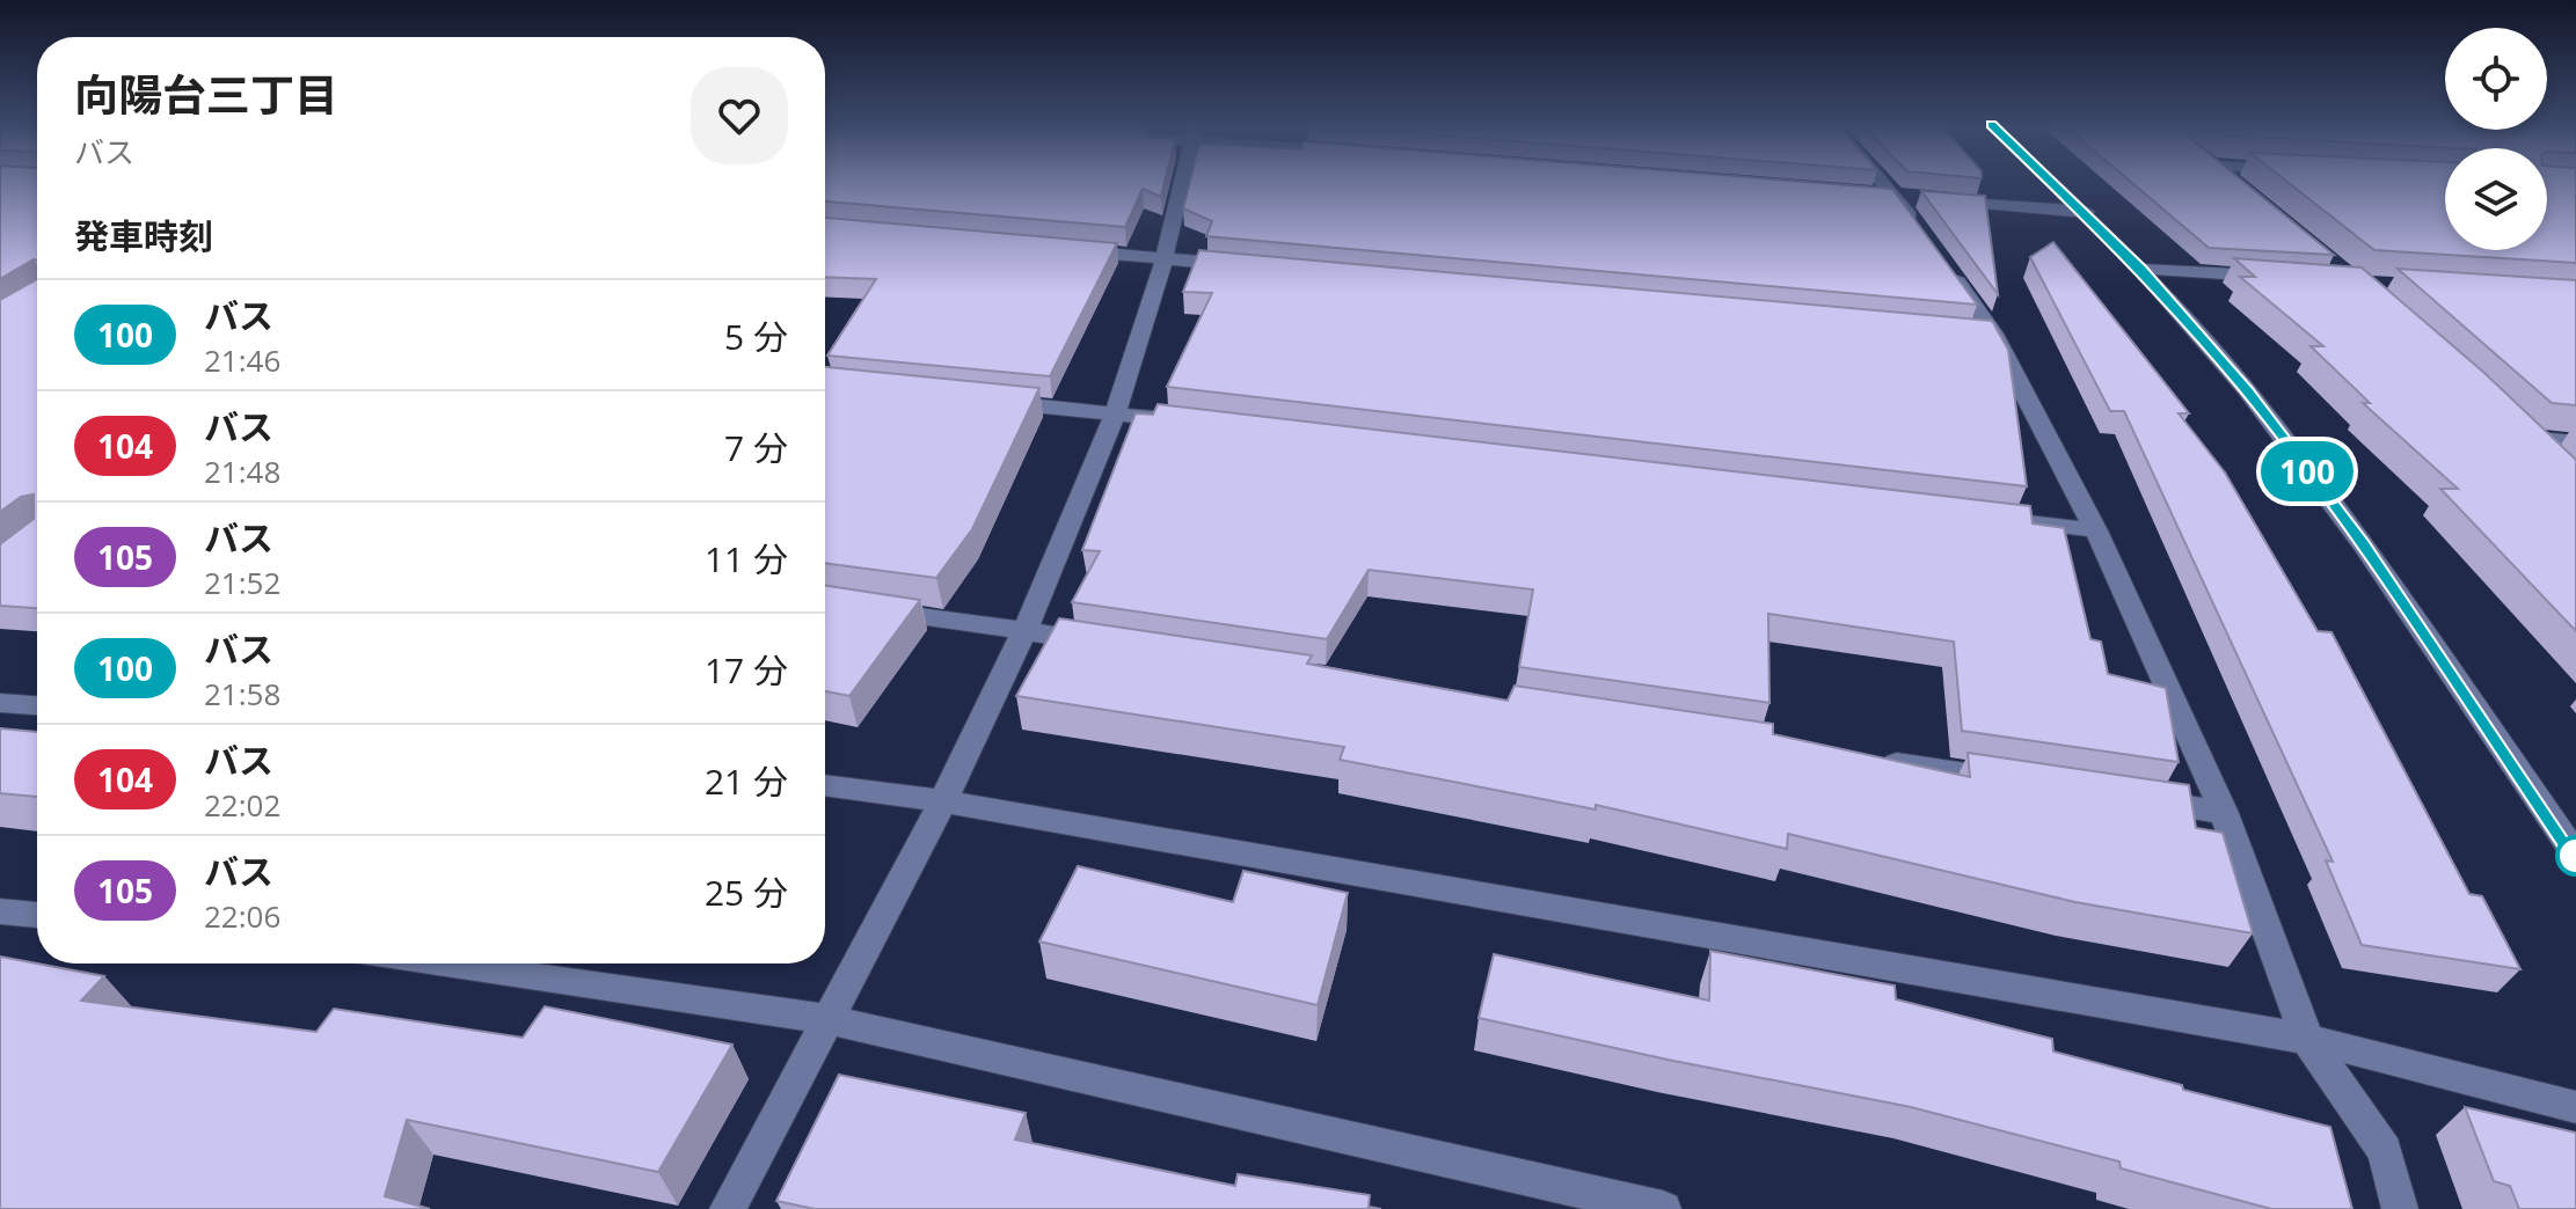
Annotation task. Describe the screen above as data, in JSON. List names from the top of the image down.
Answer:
{
  "lines": ["bus line 100"],
  "page": {
    "on_map": "100",
    "heading": [
      ["向陽台三丁目", "バス"],
      "発車時刻"
    ],
    "list": [
      {
        "mark": "100",
        "name": "バス",
        "note": "21:46",
        "value": "5 分"
      },
      {
        "mark": "104",
        "name": "バス",
        "note": "21:48",
        "value": "7 分"
      },
      {
        "mark": "105",
        "name": "バス",
        "note": "21:52",
        "value": "11 分"
      },
      {
        "mark": "100",
        "name": "バス",
        "note": "21:58",
        "value": "17 分"
      },
      {
        "mark": "104",
        "name": "バス",
        "note": "22:02",
        "value": "21 分"
      },
      {
        "mark": "105",
        "name": "バス",
        "note": "22:06",
        "value": "25 分"
      }
    ]
  }
}
